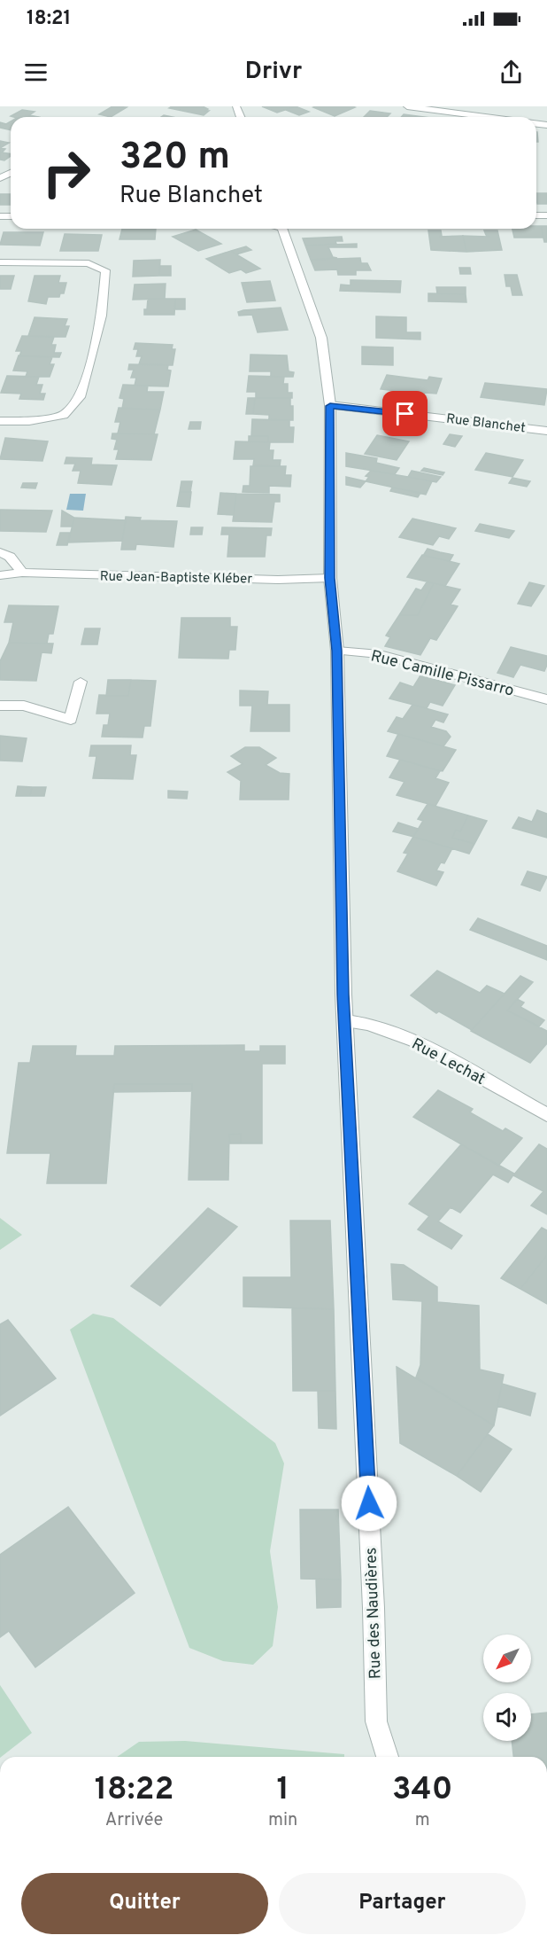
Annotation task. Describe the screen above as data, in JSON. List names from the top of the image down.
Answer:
{
  "streets": {
    "street": [
      "Rue Blanchet",
      "Rue Jean-Baptiste Kléber",
      "Rue Camille Pissarro",
      "Rue Lechat",
      "Rue des Naudières"
    ]
  },
  "crossings": [
    ["Rue Blanchet", "Rue des Naudières"],
    ["Rue Jean-Baptiste Kléber", "Rue des Naudières"],
    ["Rue Camille Pissarro", "Rue des Naudières"],
    ["Rue Lechat", "Rue des Naudières"]
  ],
  "north": "bottom left",
  "page": {
    "status": "18:21",
    "header": "Drivr",
    "turn": ["320 m", "Rue Blanchet"],
    "eta": [
      "18:22",
      "Arrivée",
      "1",
      "min",
      "340",
      "m"
    ],
    "buttons": ["Quitter", "Partager"]
  }
}
